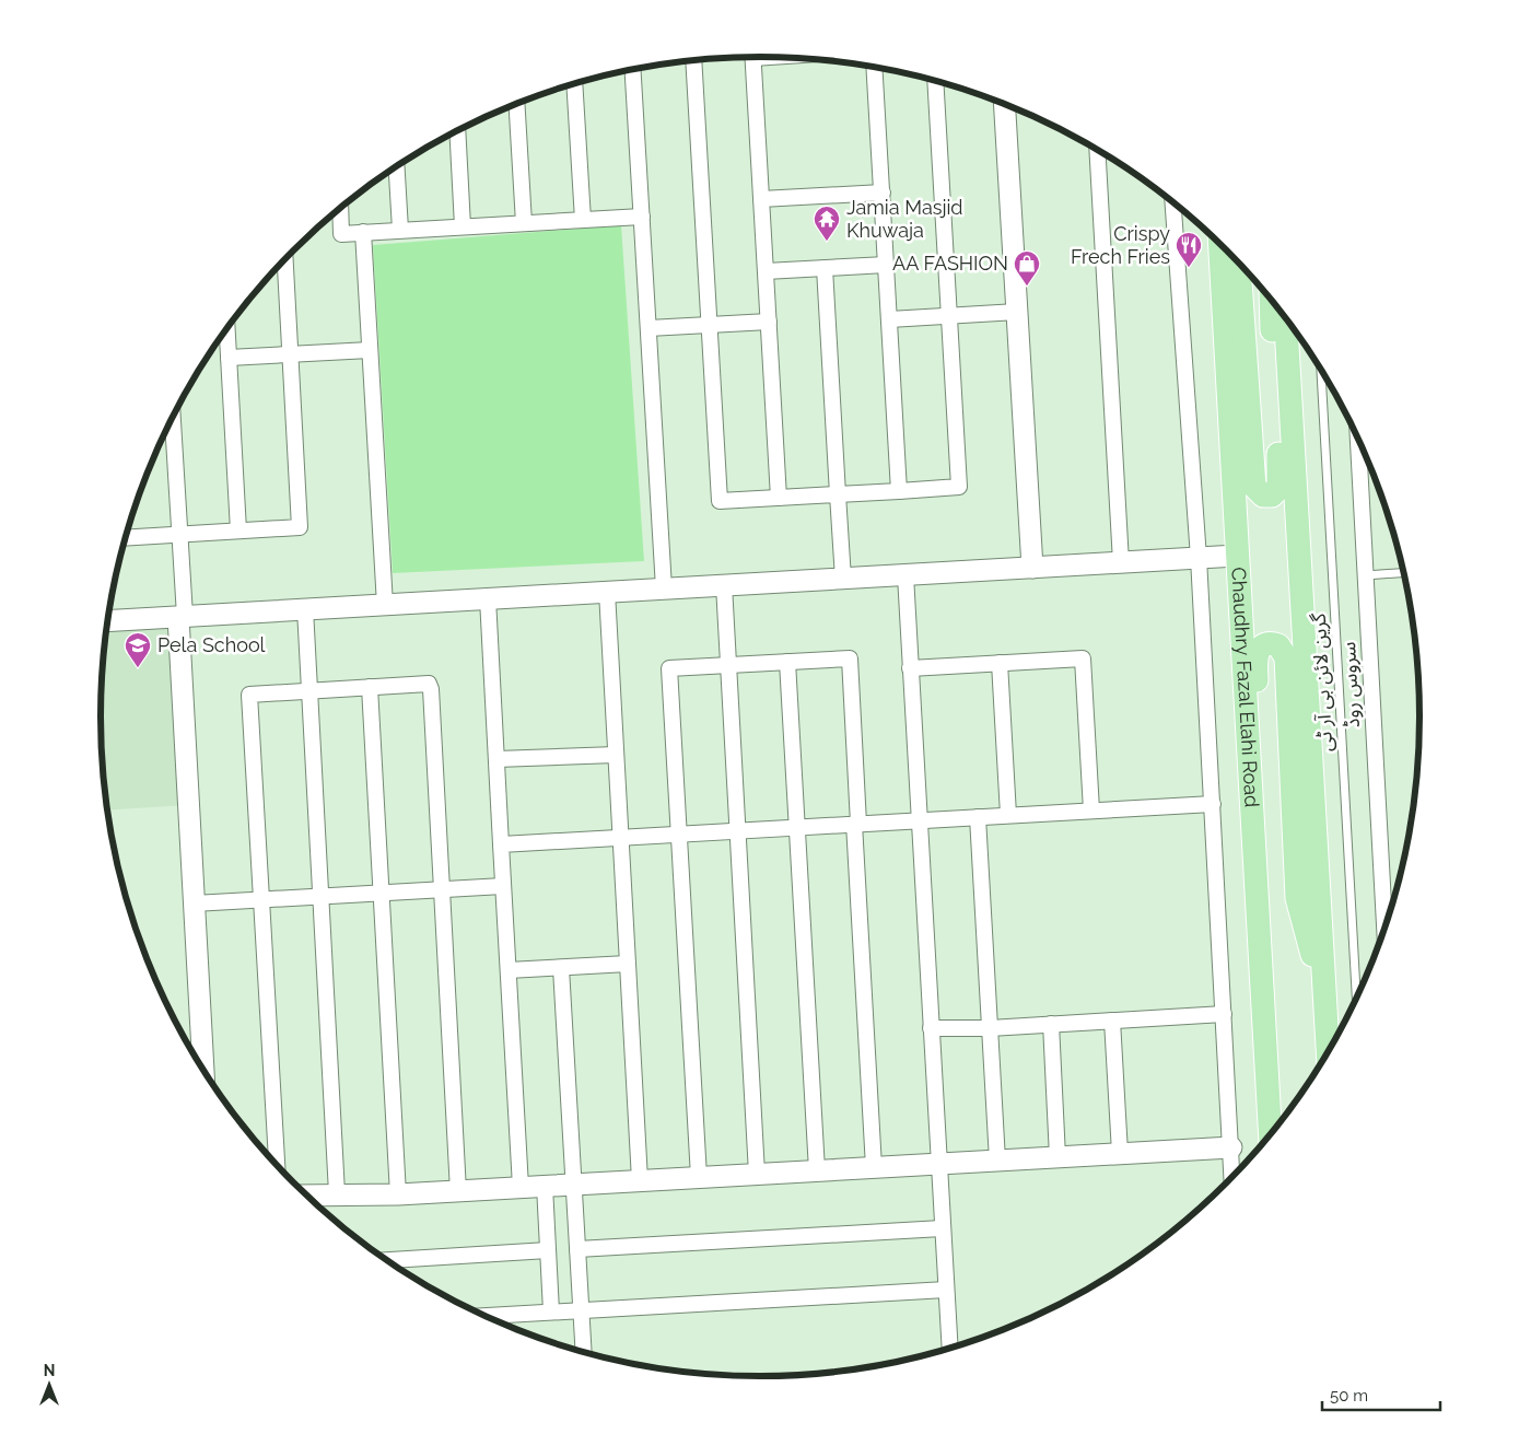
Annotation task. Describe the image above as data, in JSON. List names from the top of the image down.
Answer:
{
  "streets": {
    "main road": ["Chaudhry Fazal Elahi Road"],
    "street": ["سروس روڈ"],
    "lane": ["گرین لائن بی آر ٹی"]
  },
  "places": {
    "temple": ["Jamia Masjid Khuwaja"],
    "restaurant": ["Crispy Frech Fries"],
    "shop": ["AA FASHION"],
    "school or university": ["Pela School"]
  },
  "scale_bar": "50 m",
  "north": "top"
}
